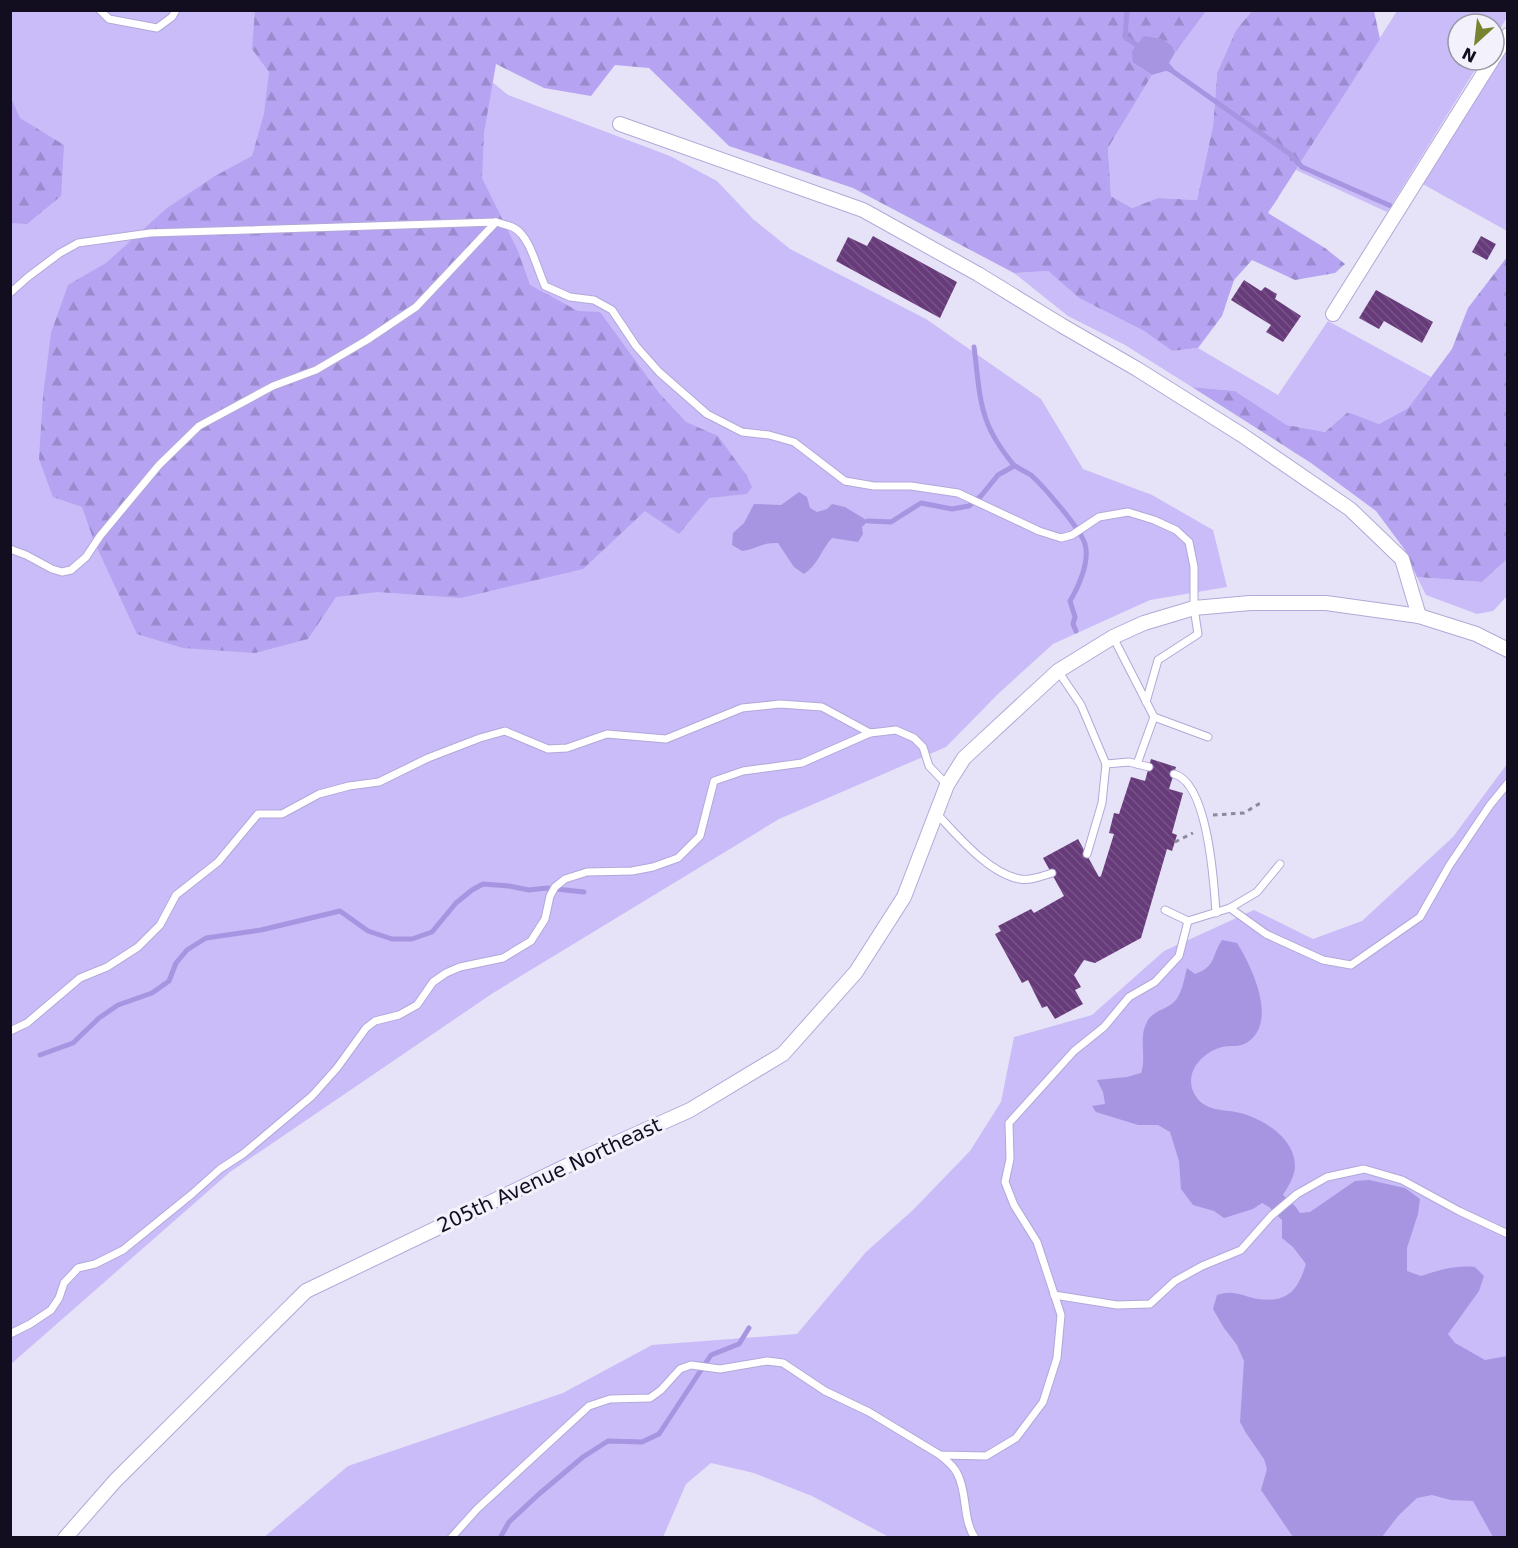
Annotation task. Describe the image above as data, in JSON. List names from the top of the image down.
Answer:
{
  "streets": {
    "street": ["205th Avenue Northeast"]
  },
  "north": "bottom left"
}
